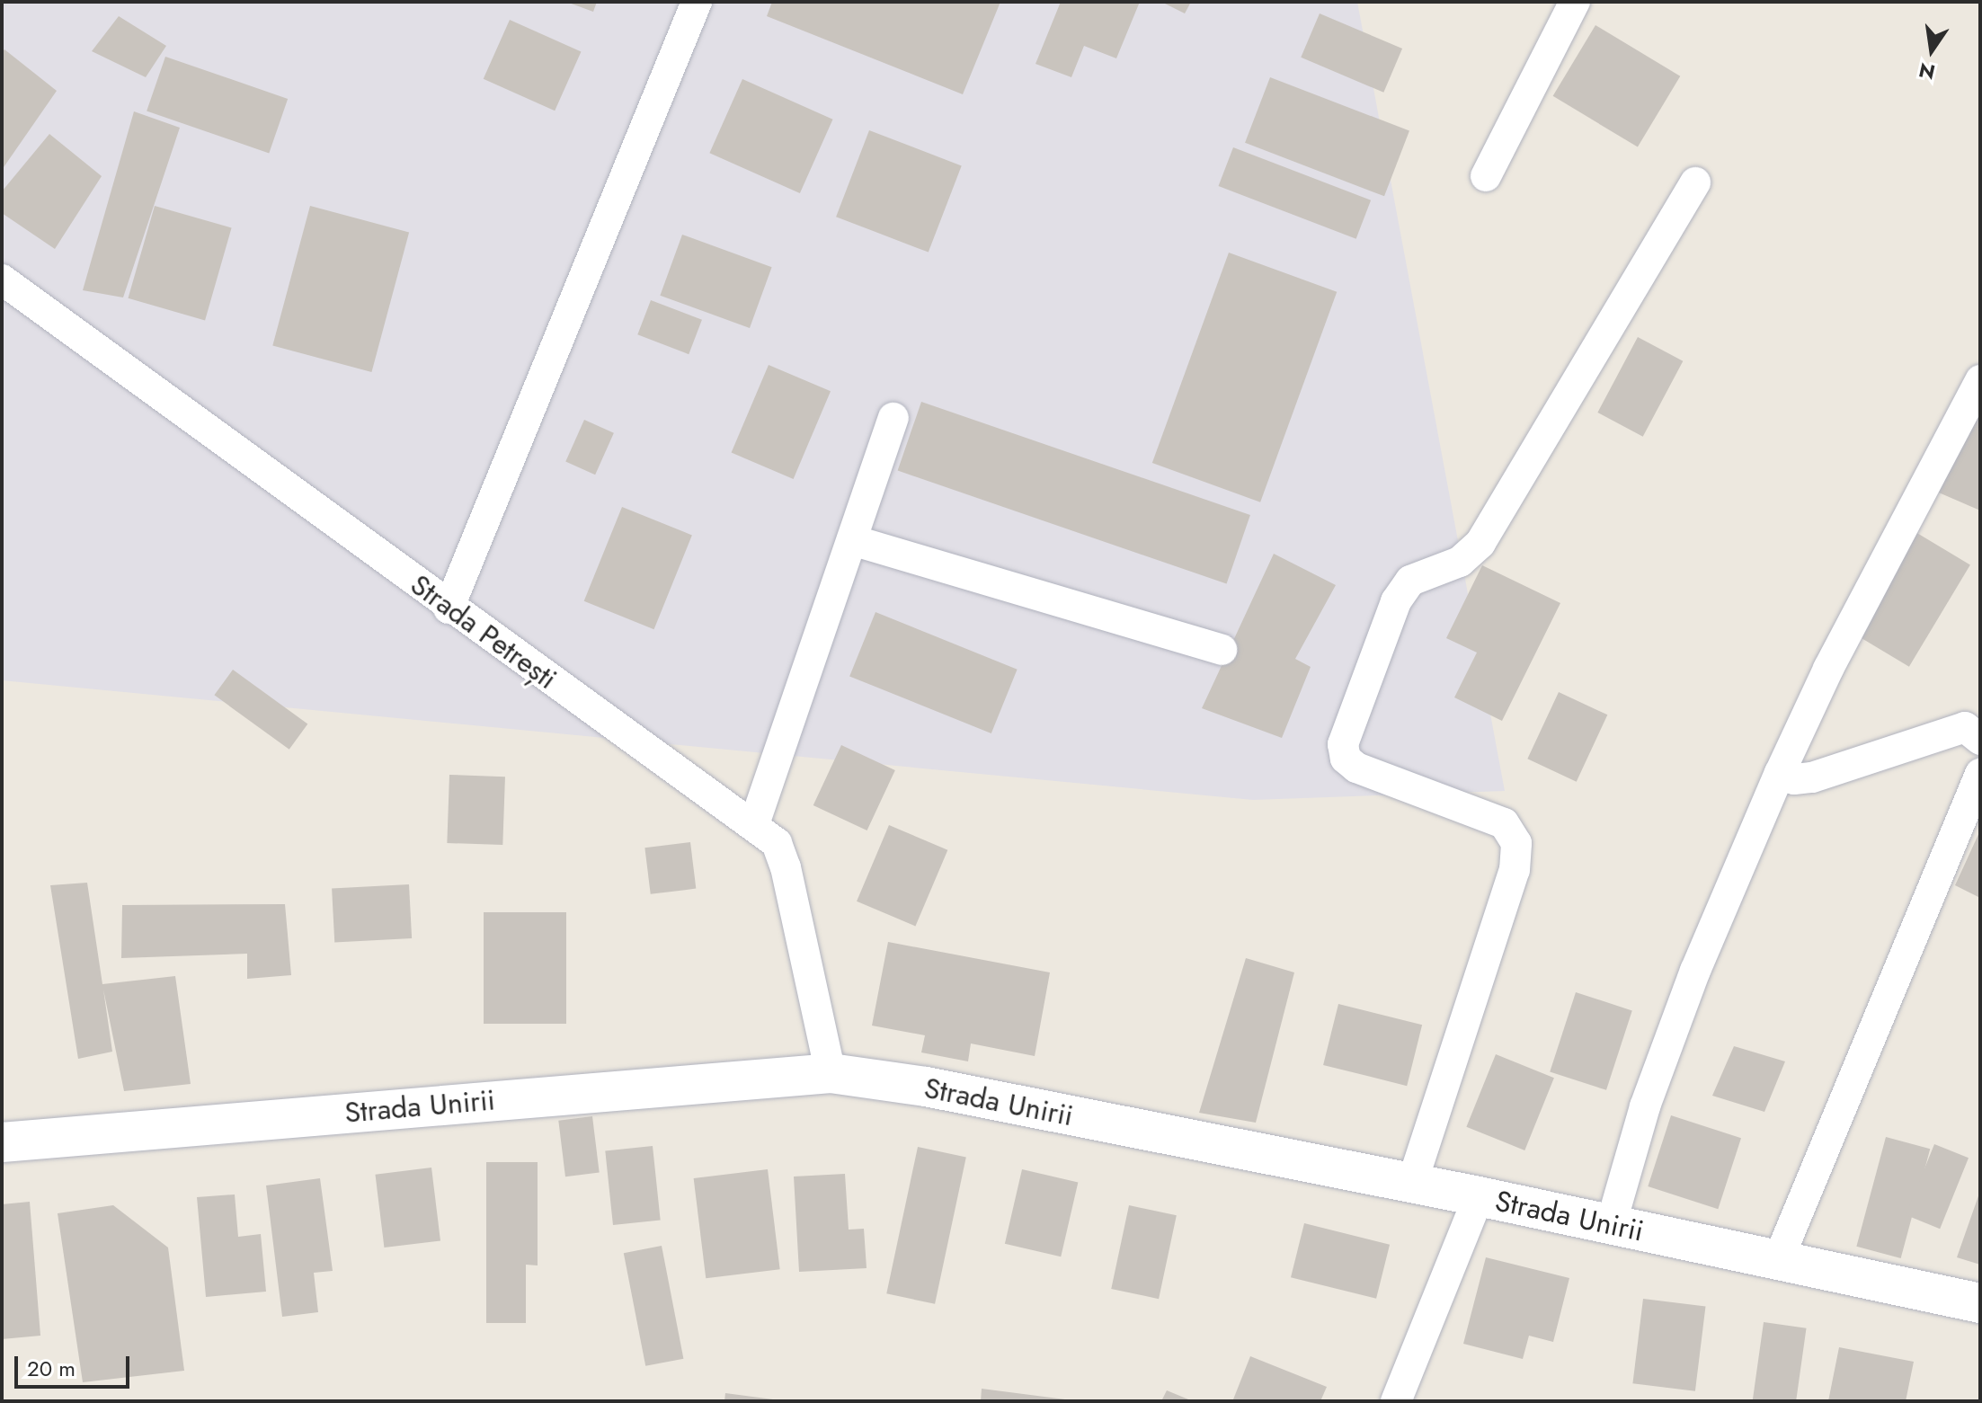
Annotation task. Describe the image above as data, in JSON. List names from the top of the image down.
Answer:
{
  "streets": {
    "main road": ["Strada Unirii"],
    "street": ["Strada Petrești"]
  },
  "crossings": [
    ["Strada Petrești", "Strada Unirii"]
  ],
  "scale_bar": "20 m",
  "north": "bottom"
}
